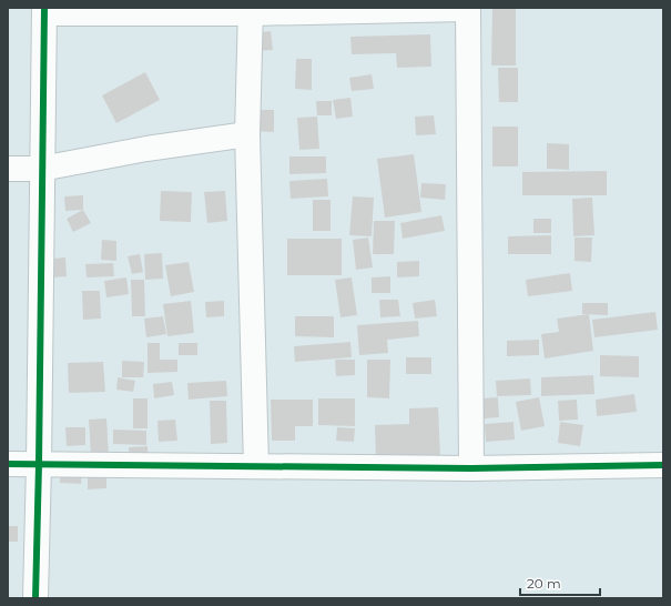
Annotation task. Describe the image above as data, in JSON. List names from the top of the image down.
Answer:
{
  "scale_bar": "20 m"
}
